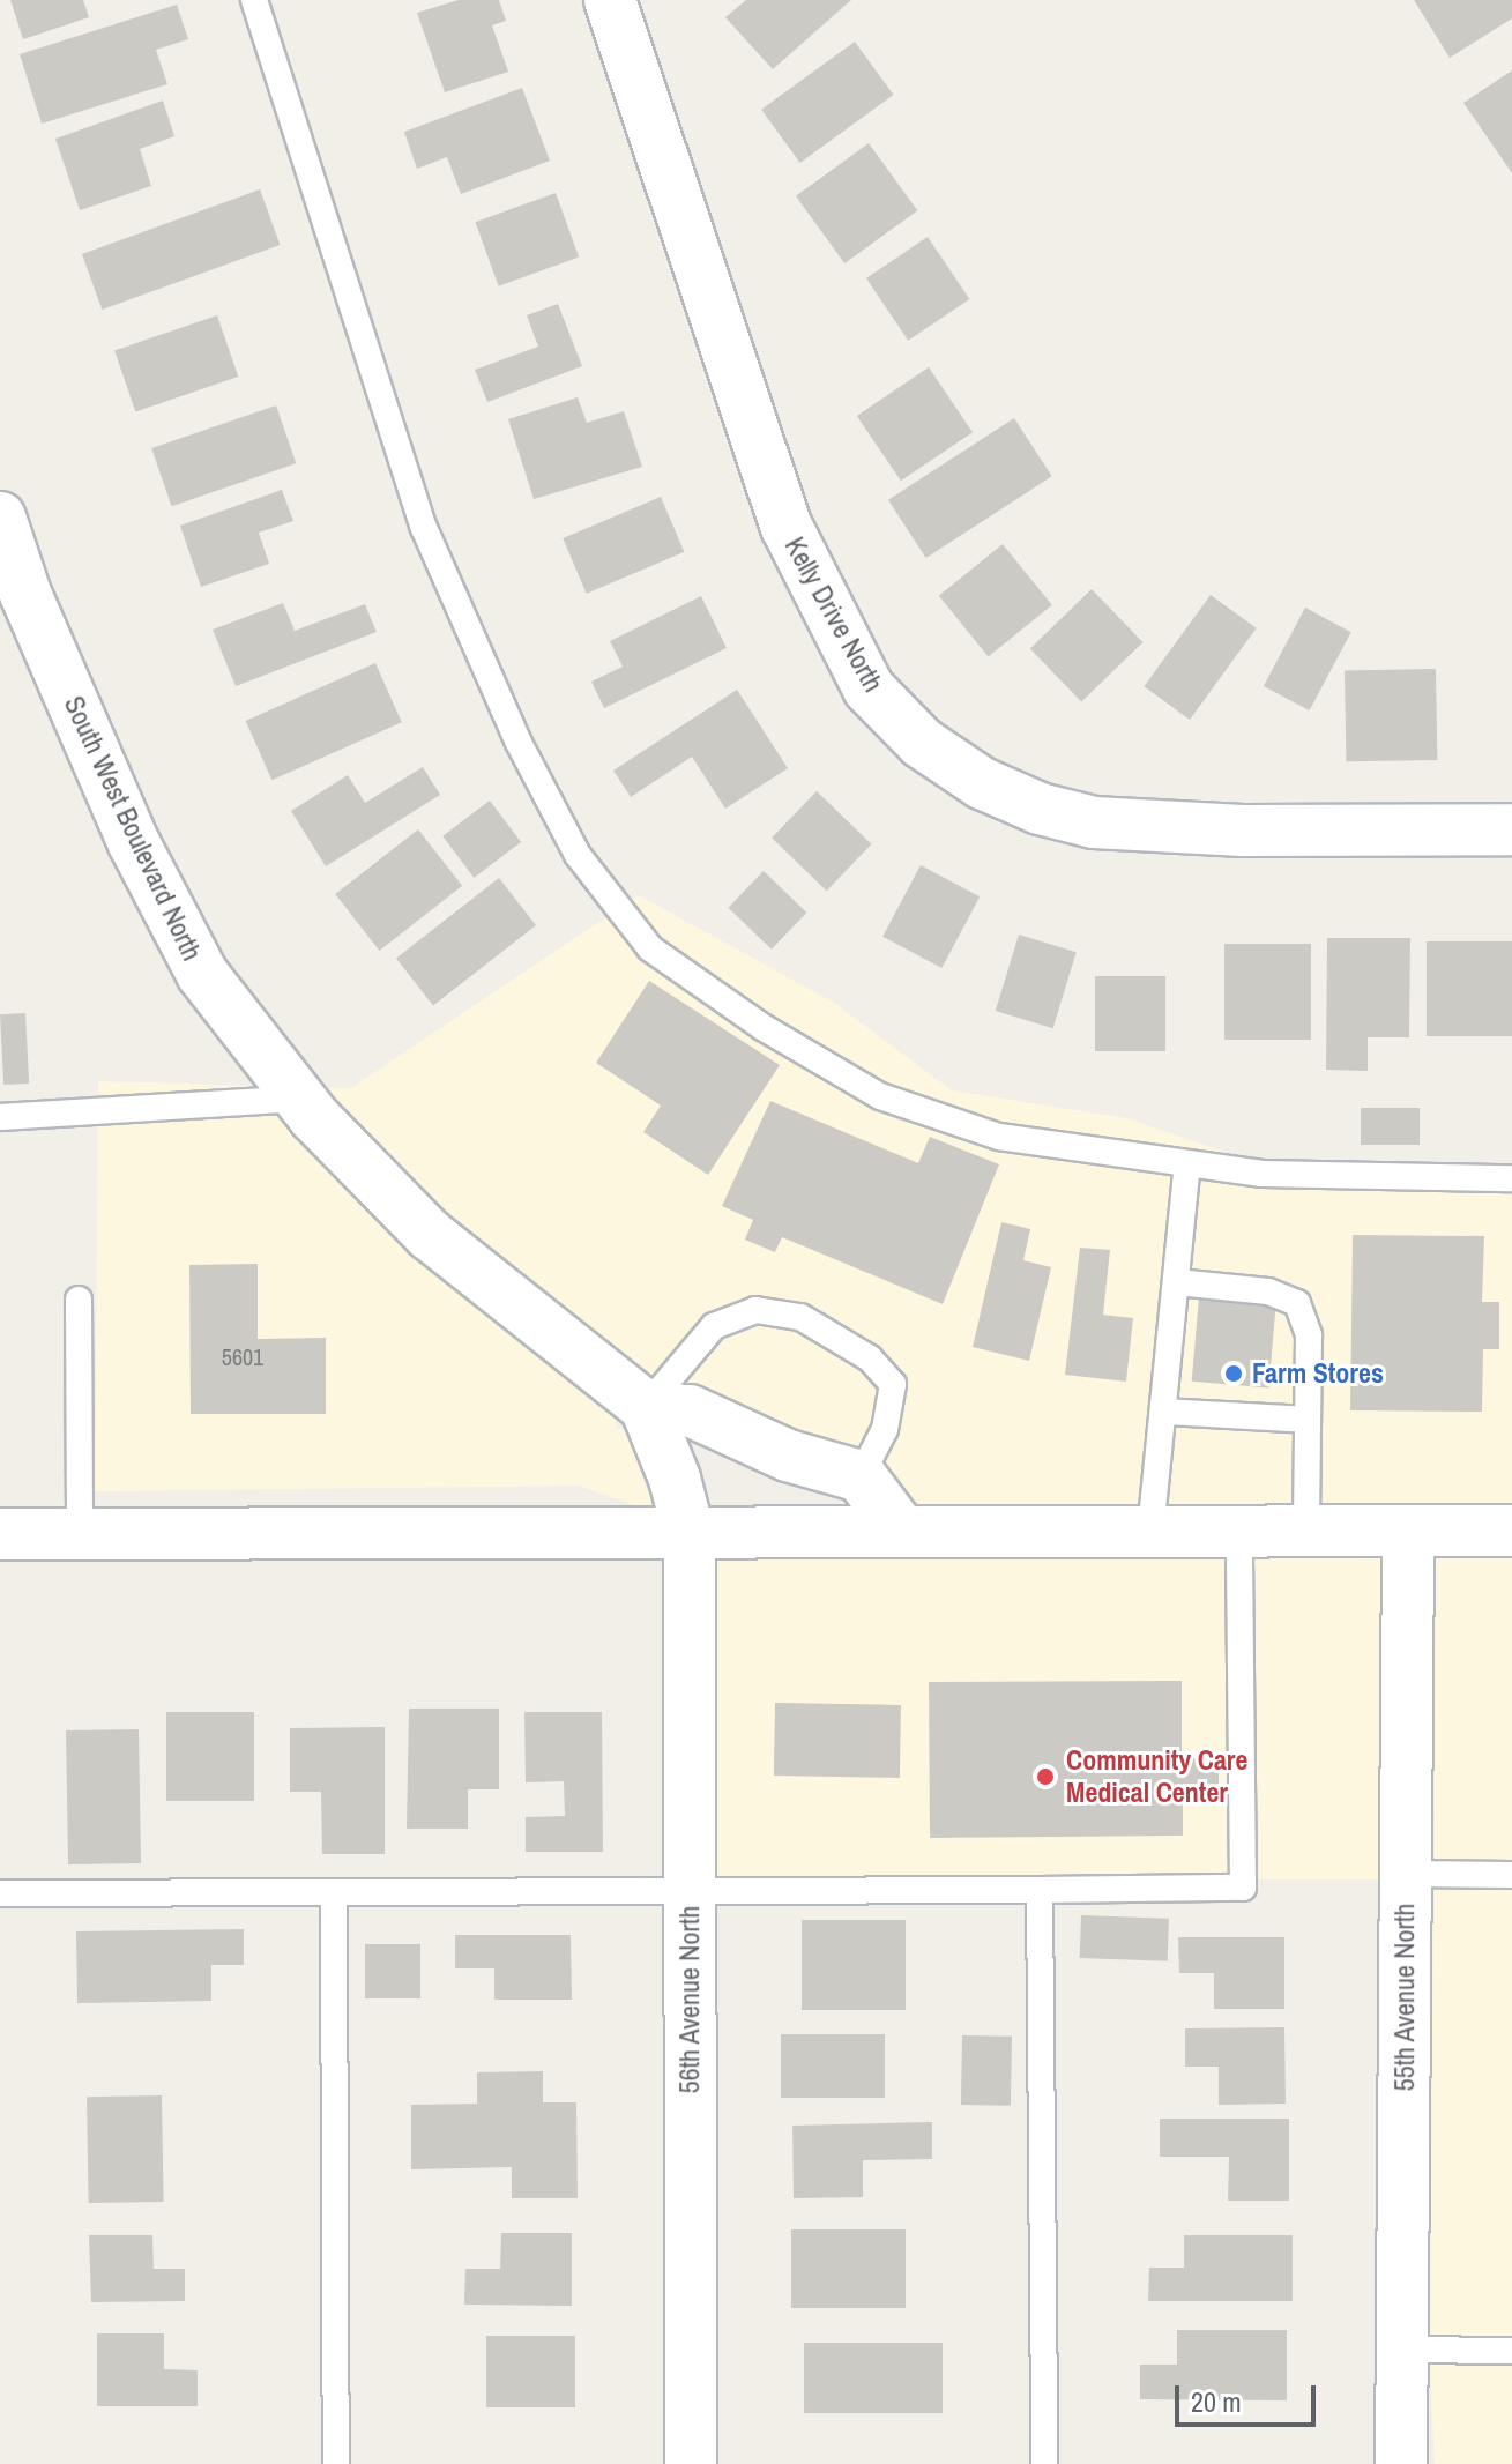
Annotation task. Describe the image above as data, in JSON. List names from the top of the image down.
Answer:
{
  "streets": {
    "street": [
      "Kelly Drive North",
      "South West Boulevard North",
      "55th Avenue North",
      "56th Avenue North"
    ]
  },
  "crossings": [
    ["South West Boulevard North", "56th Avenue North"]
  ],
  "places": ["Farm Stores", "Community Care Medical Center"],
  "house_numbers": ["5601"],
  "scale_bar": "20 m"
}
